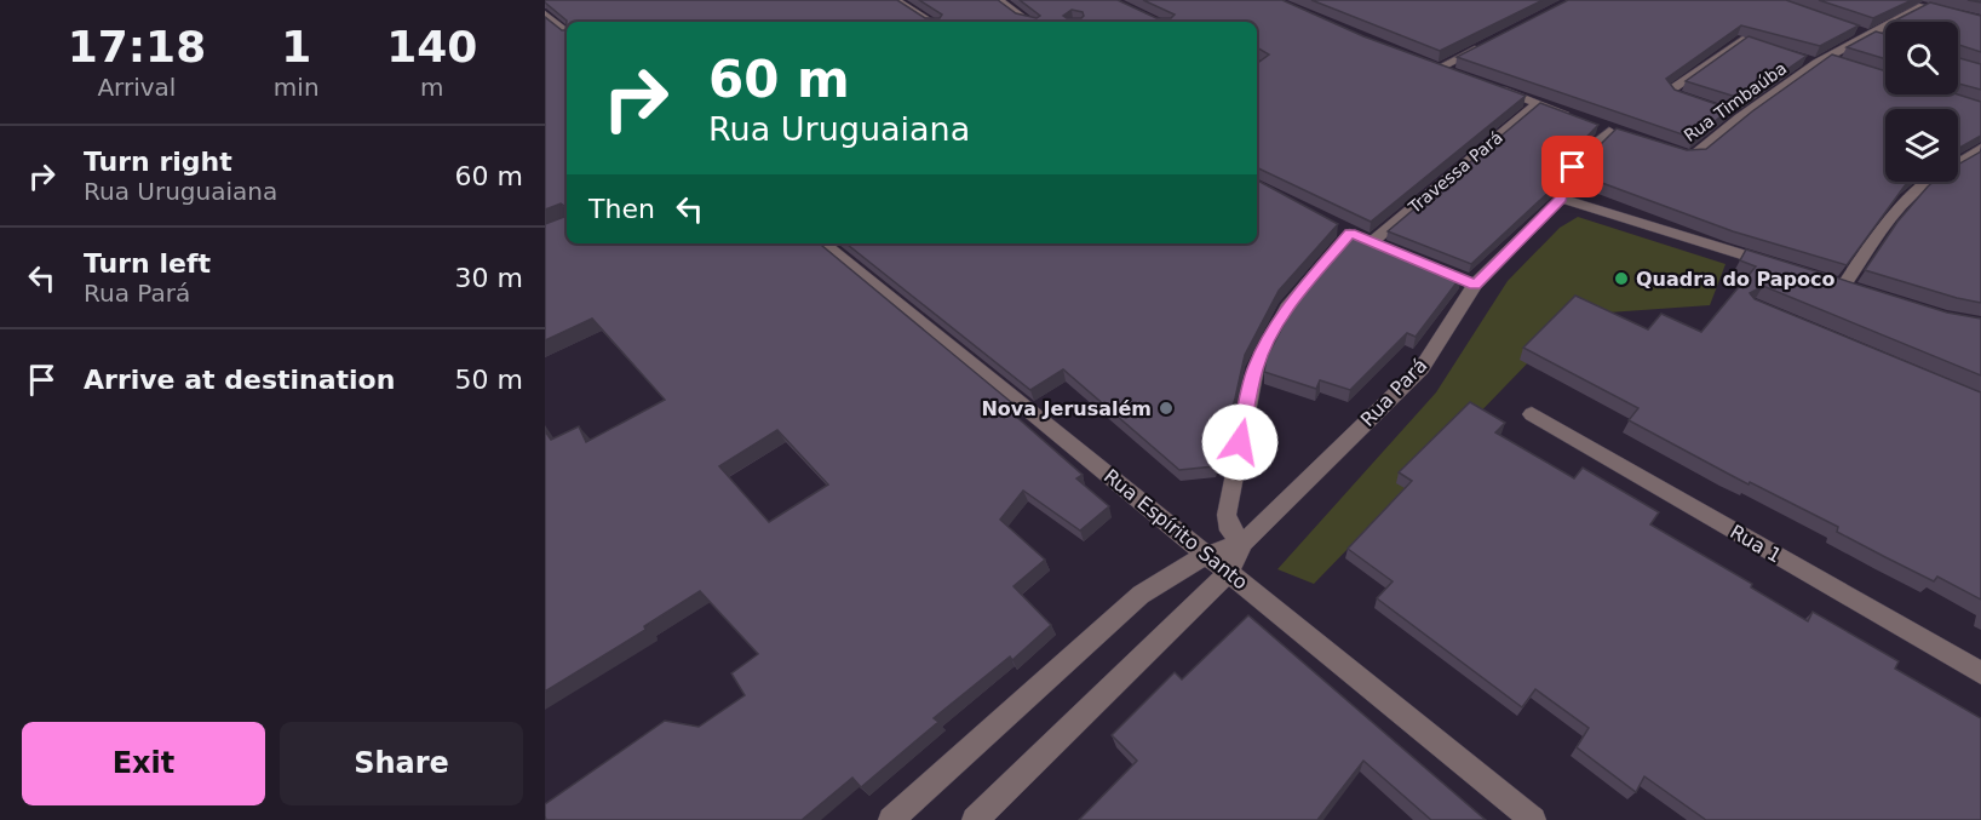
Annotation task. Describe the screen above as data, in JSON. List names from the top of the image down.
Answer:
{
  "streets": {
    "street": [
      "Rua Timbaúba",
      "Travessa Pará",
      "Rua Pará",
      "Rua Espírito Santo",
      "Rua 1"
    ]
  },
  "crossings": [
    ["Rua Pará", "Rua Espírito Santo"]
  ],
  "places": ["Quadra do Papoco", "Nova Jerusalém"],
  "page": {
    "eta": [
      "17:18",
      "Arrival",
      "1",
      "min",
      "140",
      "m"
    ],
    "turn": ["60 m", "Rua Uruguaiana"],
    "list": [
      {
        "name": "Turn right",
        "note": "Rua Uruguaiana",
        "value": "60 m"
      },
      {
        "name": "Turn left",
        "note": "Rua Pará",
        "value": "30 m"
      },
      {
        "name": "Arrive at destination",
        "value": "50 m"
      }
    ],
    "then": "Then",
    "buttons": ["Exit", "Share"]
  }
}
